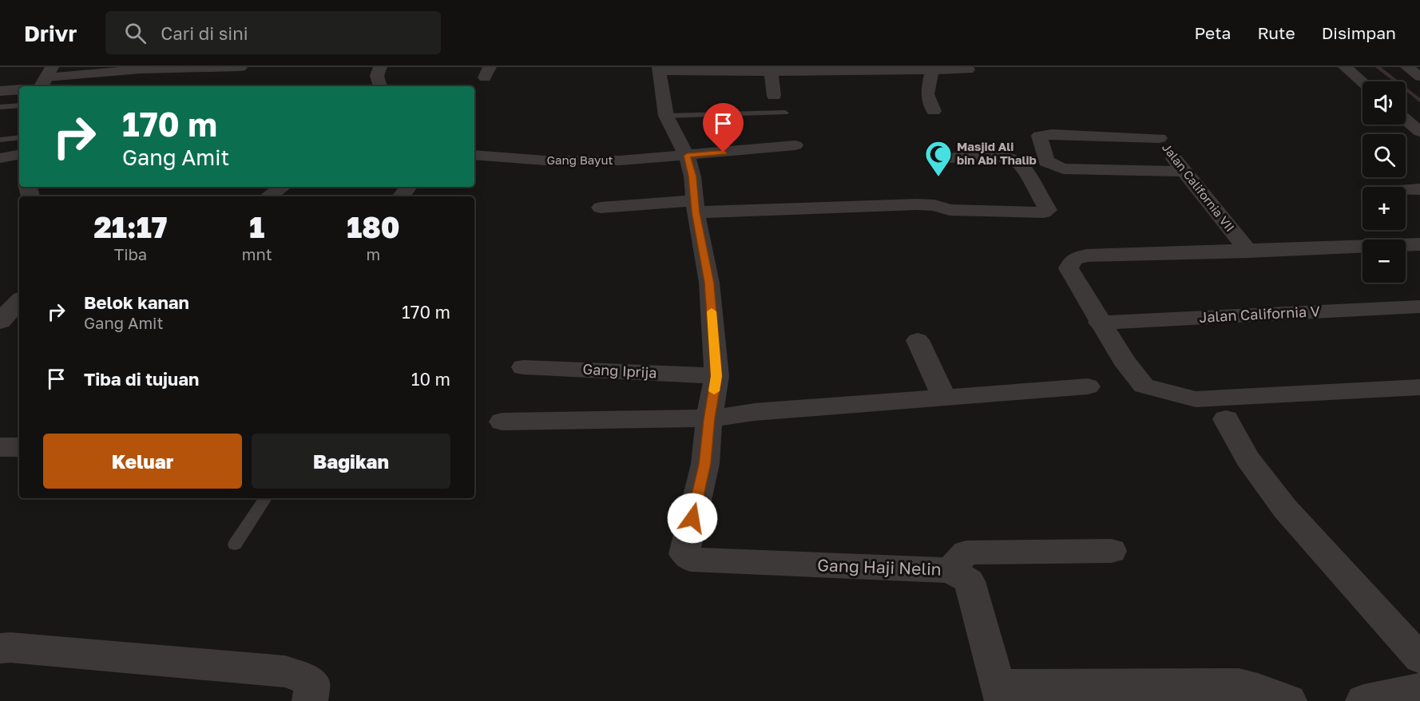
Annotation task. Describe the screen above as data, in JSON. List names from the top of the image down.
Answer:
{
  "streets": {
    "street": [
      "Gang Bayut",
      "Jalan California VII",
      "Jalan California V",
      "Gang Iprija",
      "Gang Haji Nelin"
    ]
  },
  "places": {
    "mosque": ["Masjid Ali bin Abi Thalib"]
  },
  "page": {
    "header": "Drivr",
    "search": "Cari di sini",
    "nav": ["Peta", "Rute", "Disimpan"],
    "map_buttons": ["+", "−"],
    "turn": ["170 m", "Gang Amit"],
    "eta": [
      "21:17",
      "Tiba",
      "1",
      "mnt",
      "180",
      "m"
    ],
    "list": [
      {
        "name": "Belok kanan",
        "note": "Gang Amit",
        "value": "170 m"
      },
      {
        "name": "Tiba di tujuan",
        "value": "10 m"
      }
    ],
    "buttons": ["Keluar", "Bagikan"]
  }
}
